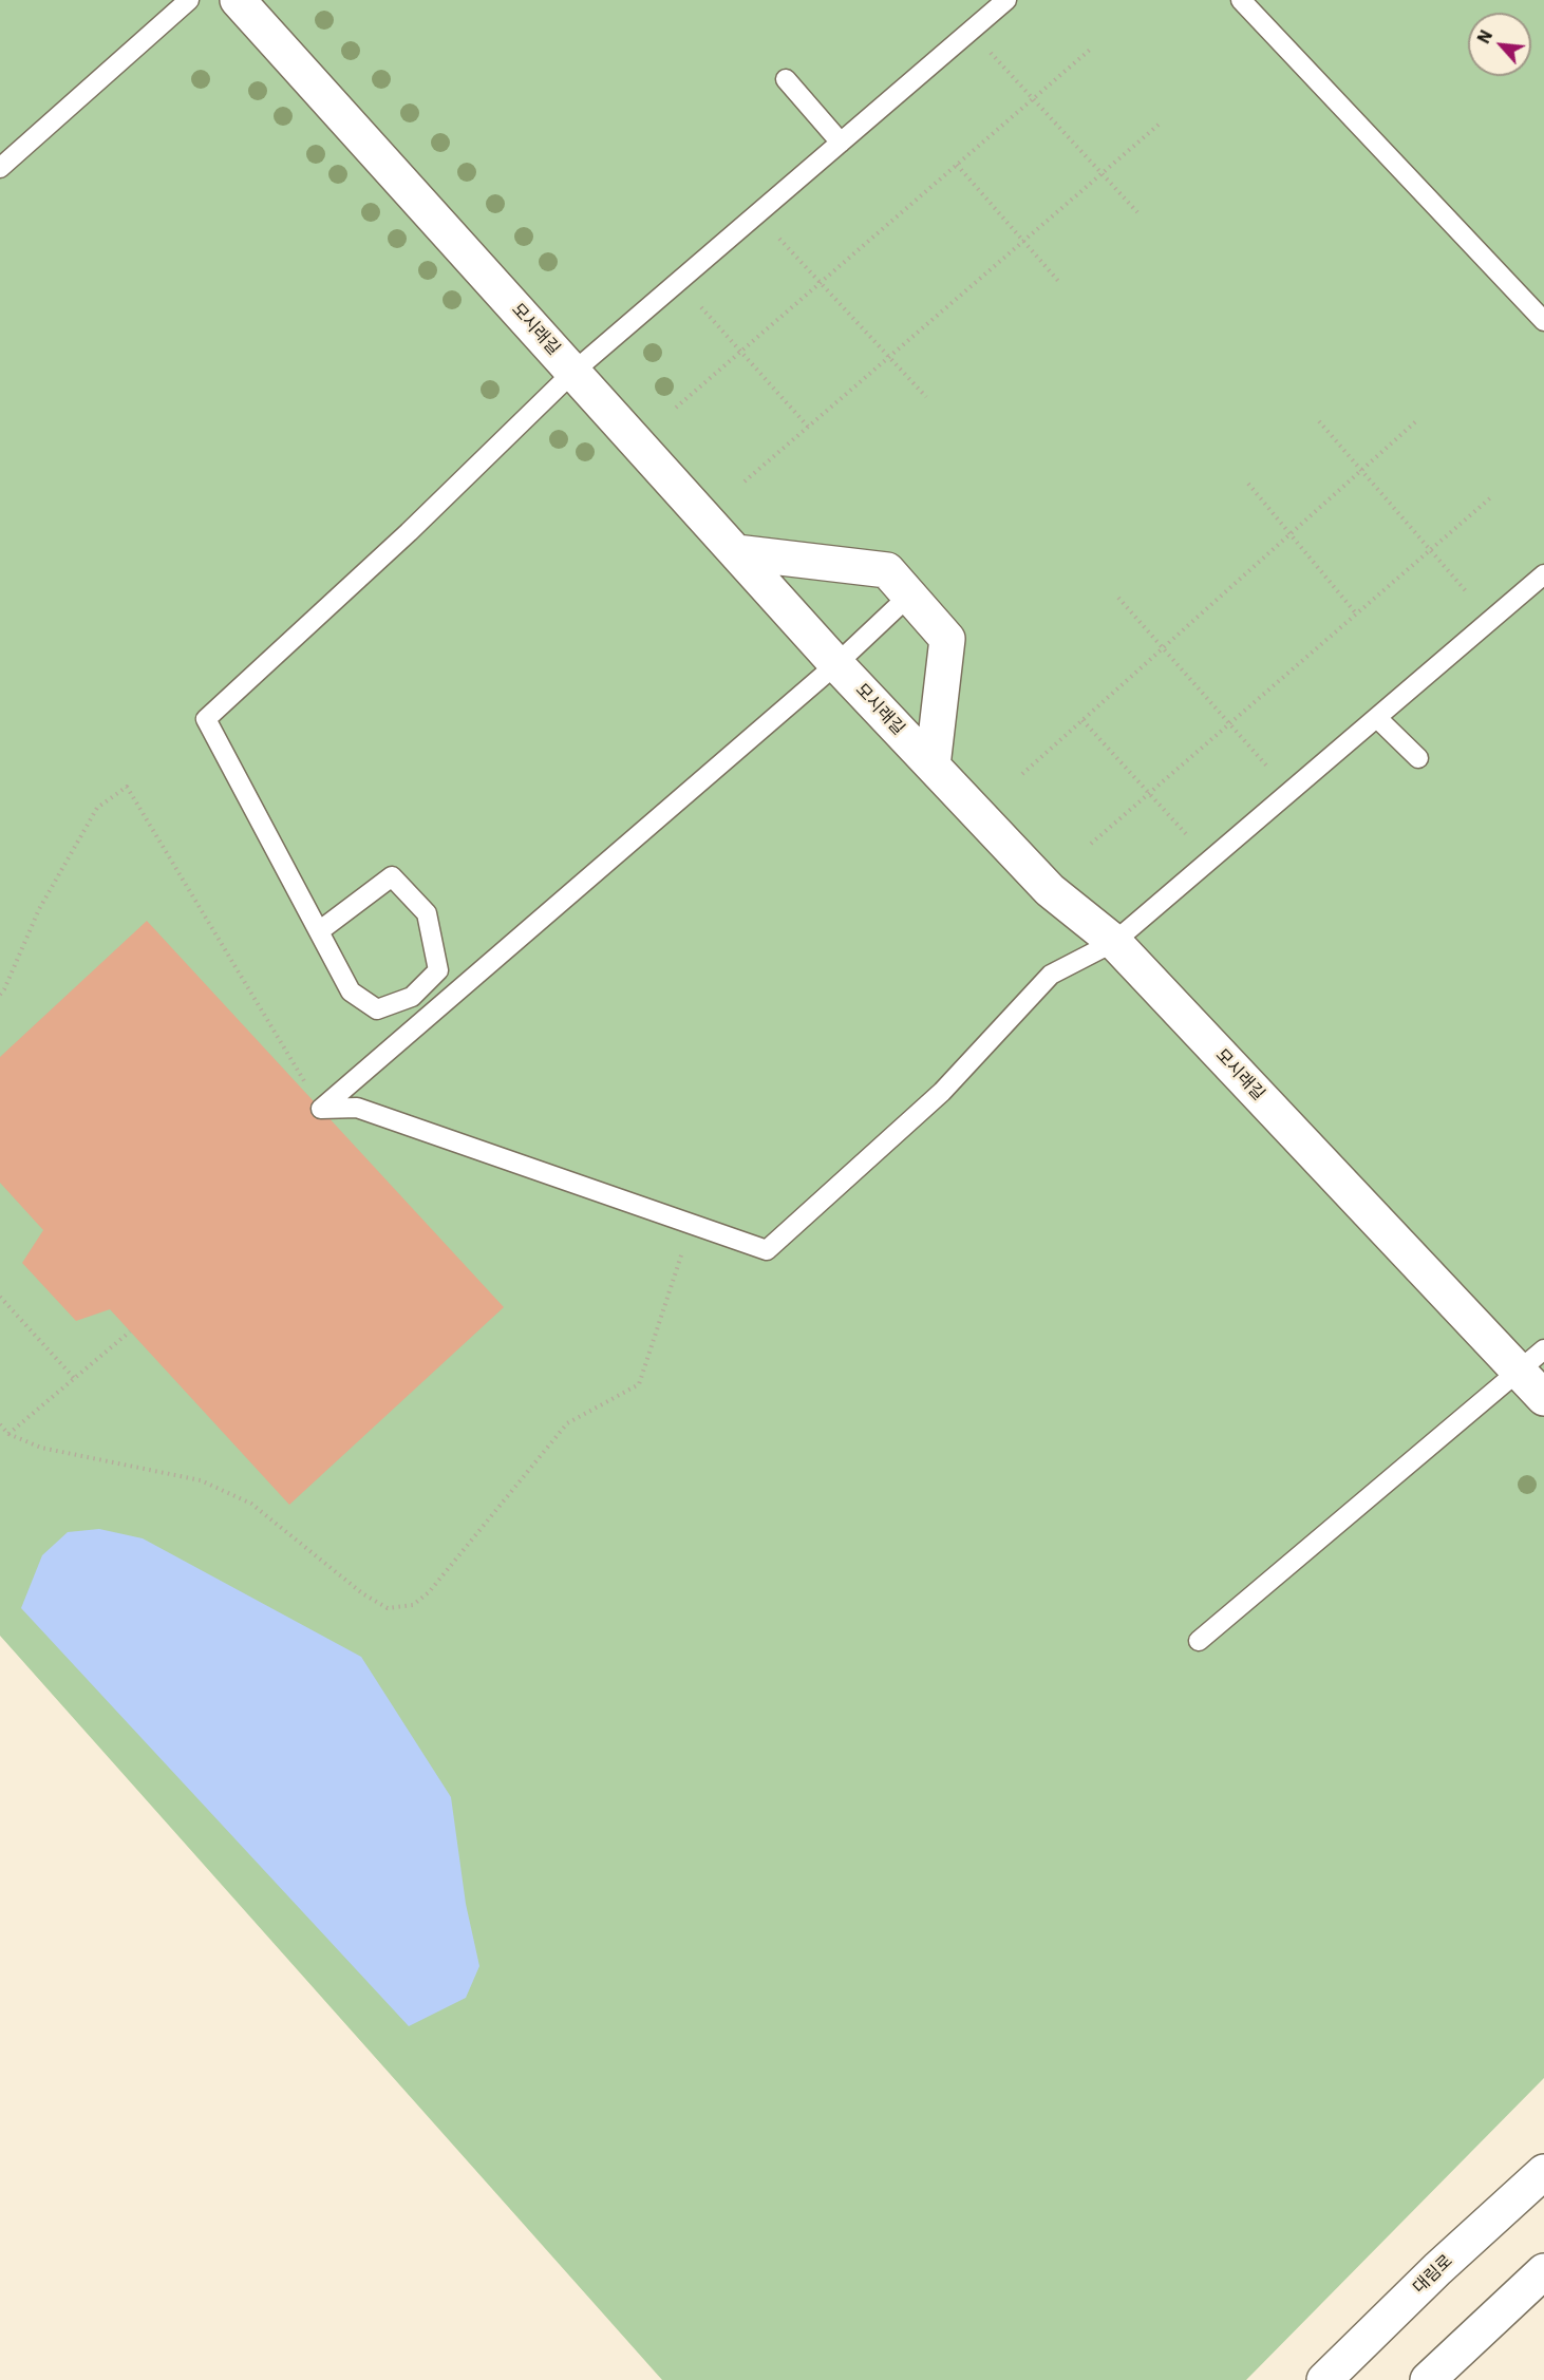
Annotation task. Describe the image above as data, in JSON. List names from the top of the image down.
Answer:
{
  "streets": {
    "street": ["모시래길", "대림로"]
  },
  "north": "top left"
}
